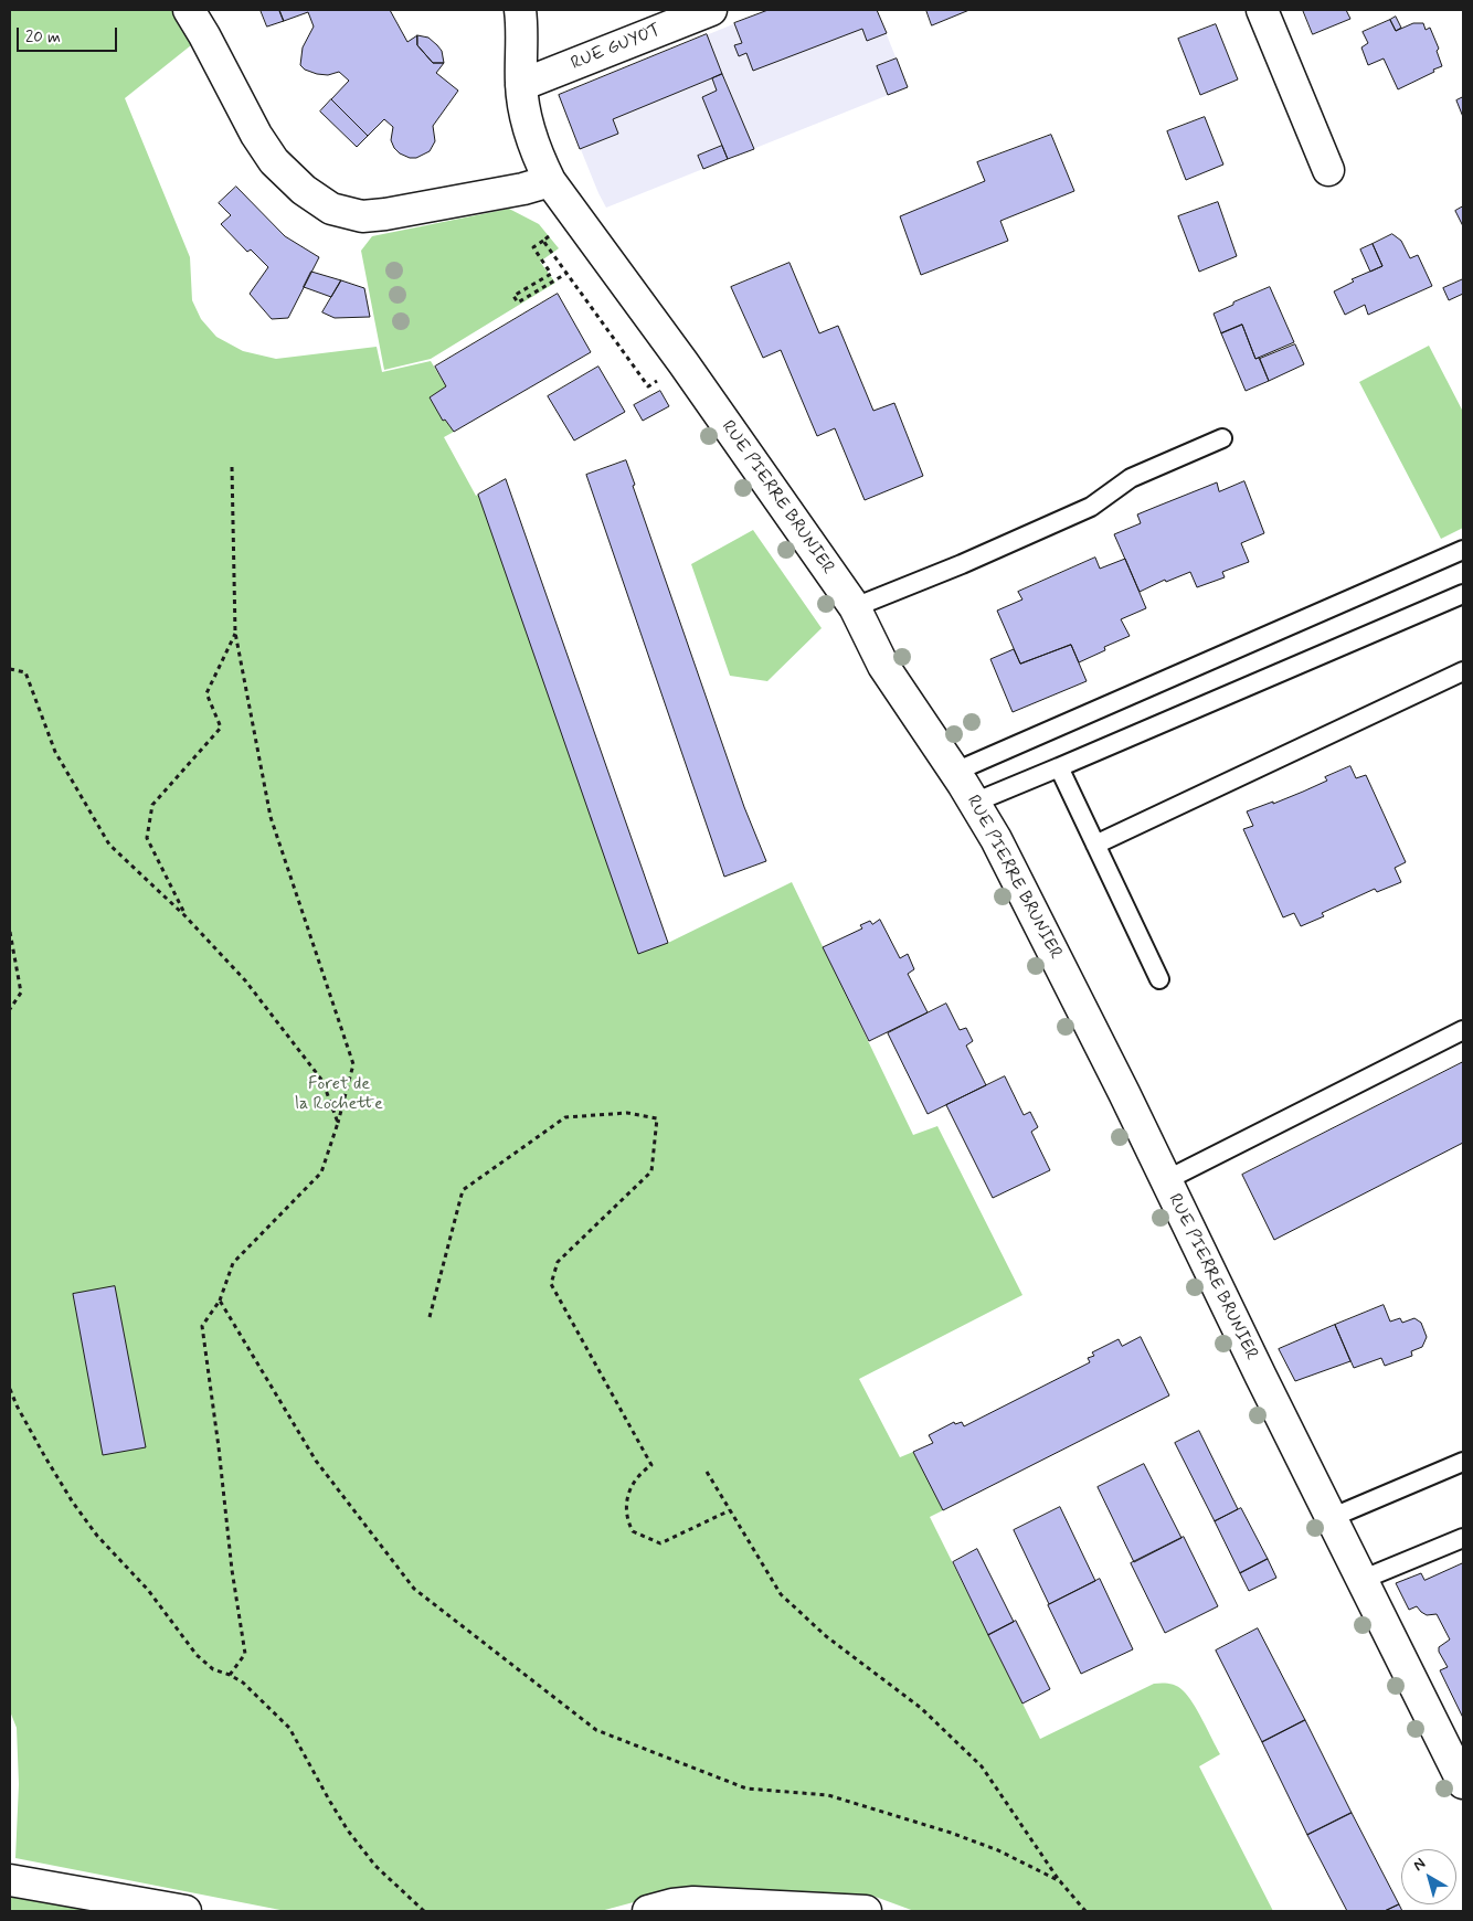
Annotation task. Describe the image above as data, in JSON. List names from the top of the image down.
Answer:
{
  "streets": {
    "street": ["RUE GUYOT", "RUE PIERRE BRUNIER"]
  },
  "crossings": [
    ["RUE GUYOT", "RUE PIERRE BRUNIER"]
  ],
  "parks": ["Foret de la Rochette"],
  "scale_bar": "20 m",
  "north": "top left"
}
